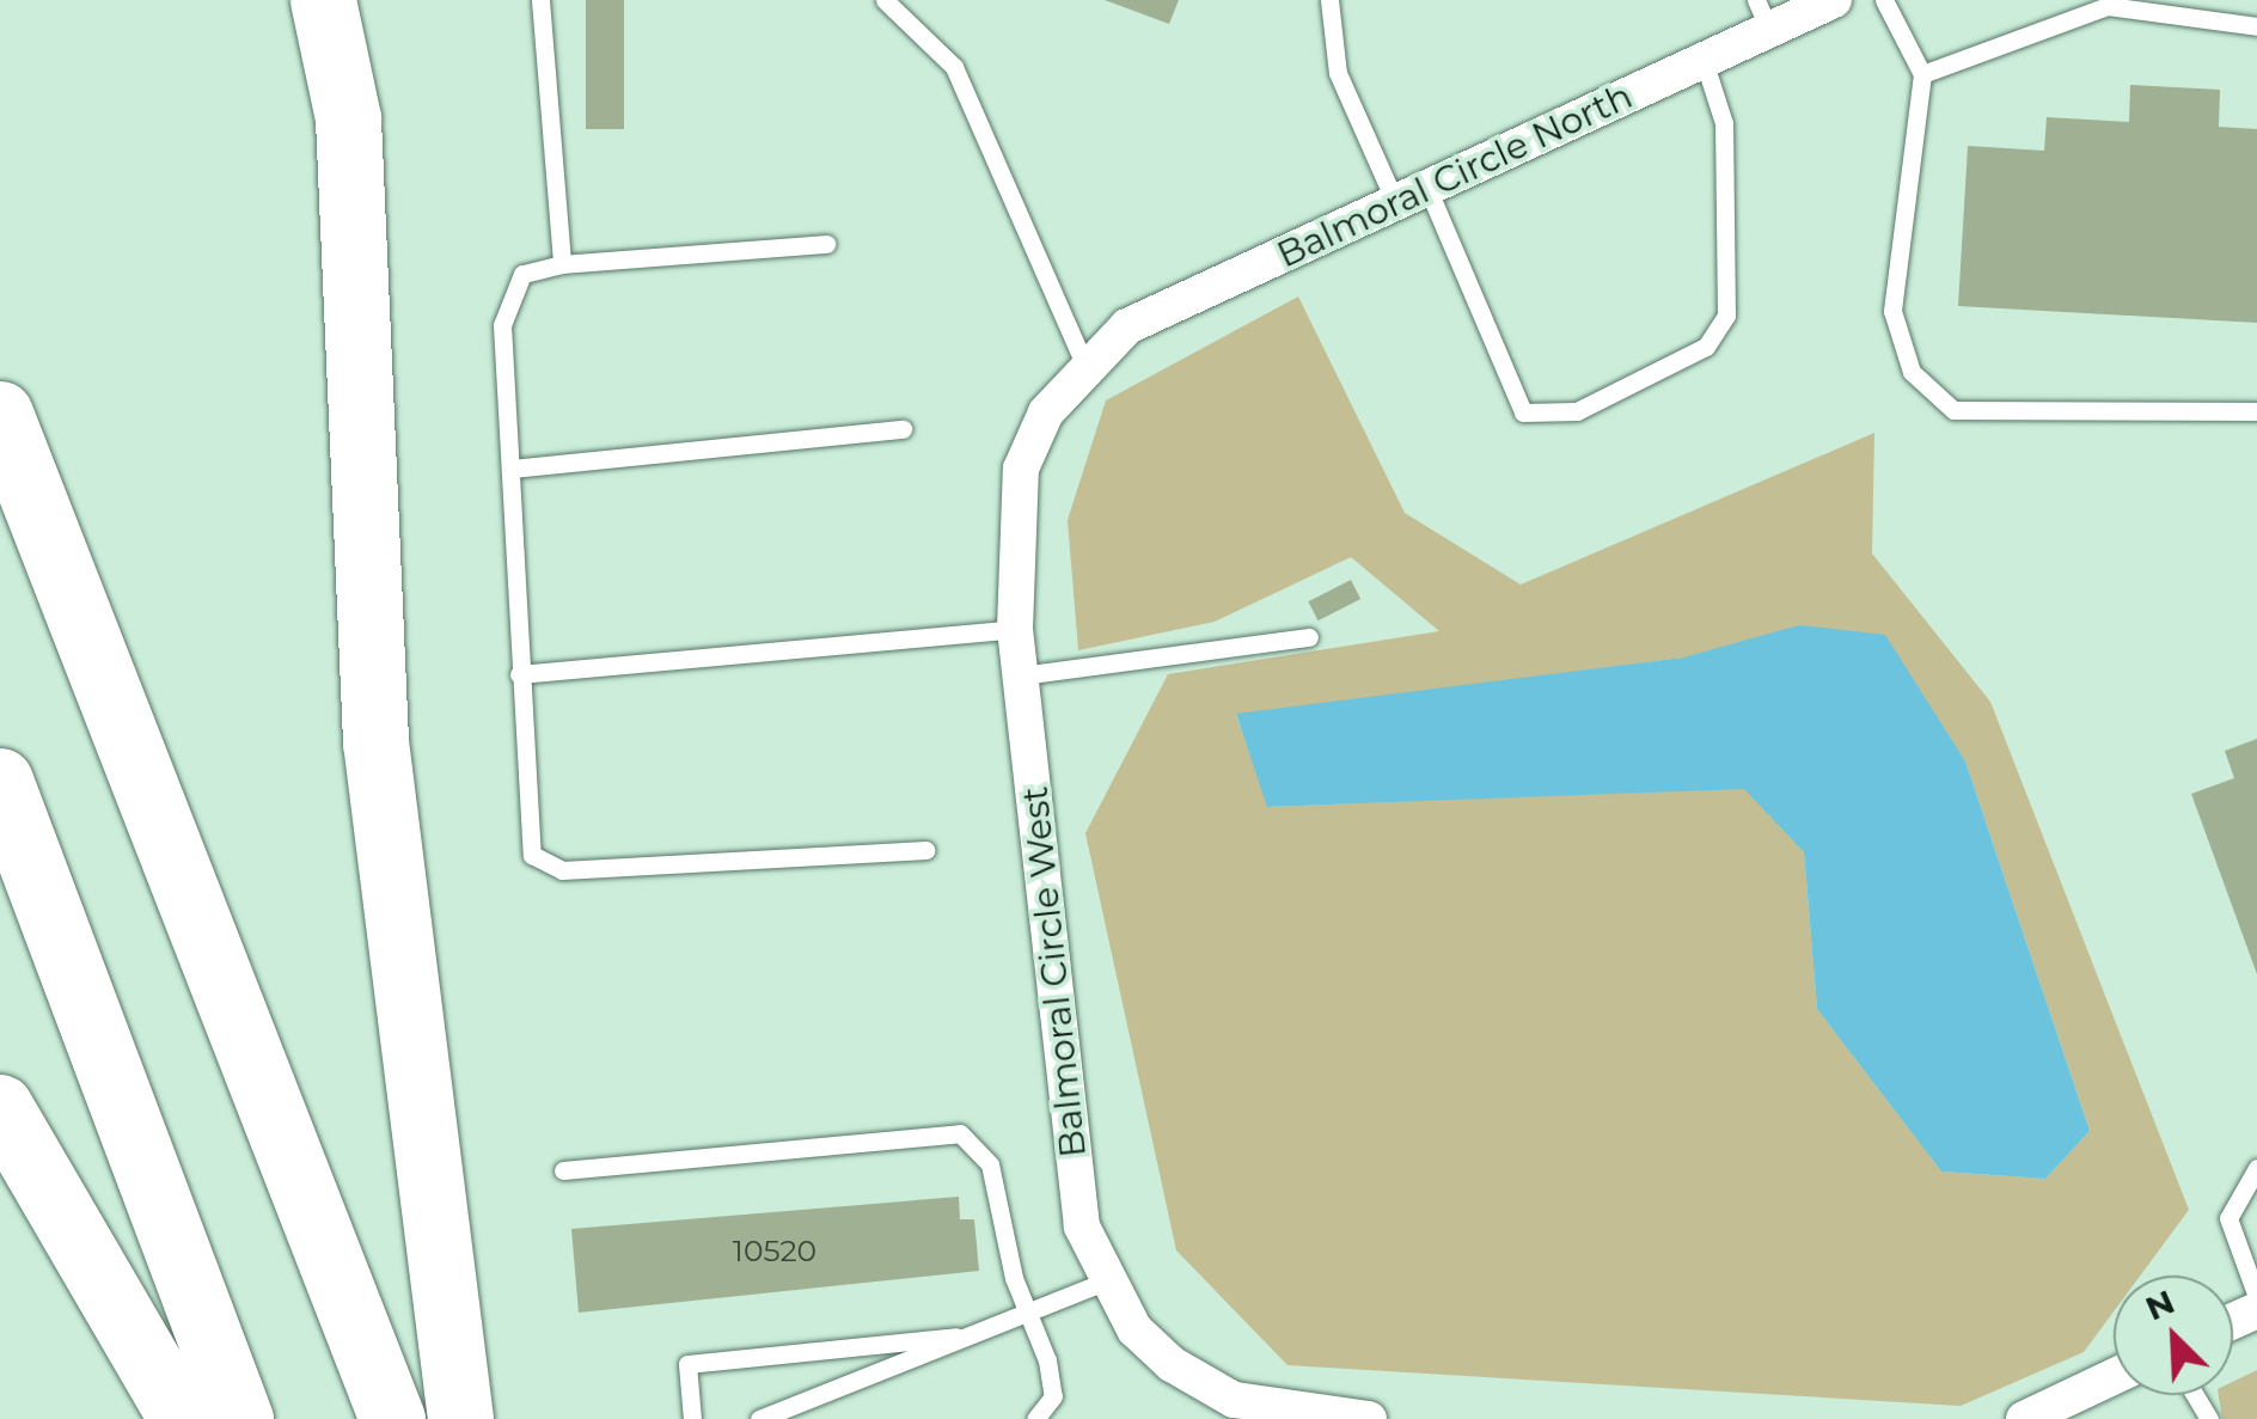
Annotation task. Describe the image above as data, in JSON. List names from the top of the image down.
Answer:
{
  "streets": {
    "street": ["Balmoral Circle North", "Balmoral Circle West"]
  },
  "crossings": [
    ["Balmoral Circle North", "Balmoral Circle West"]
  ],
  "house_numbers": ["10520"],
  "north": "top left"
}
